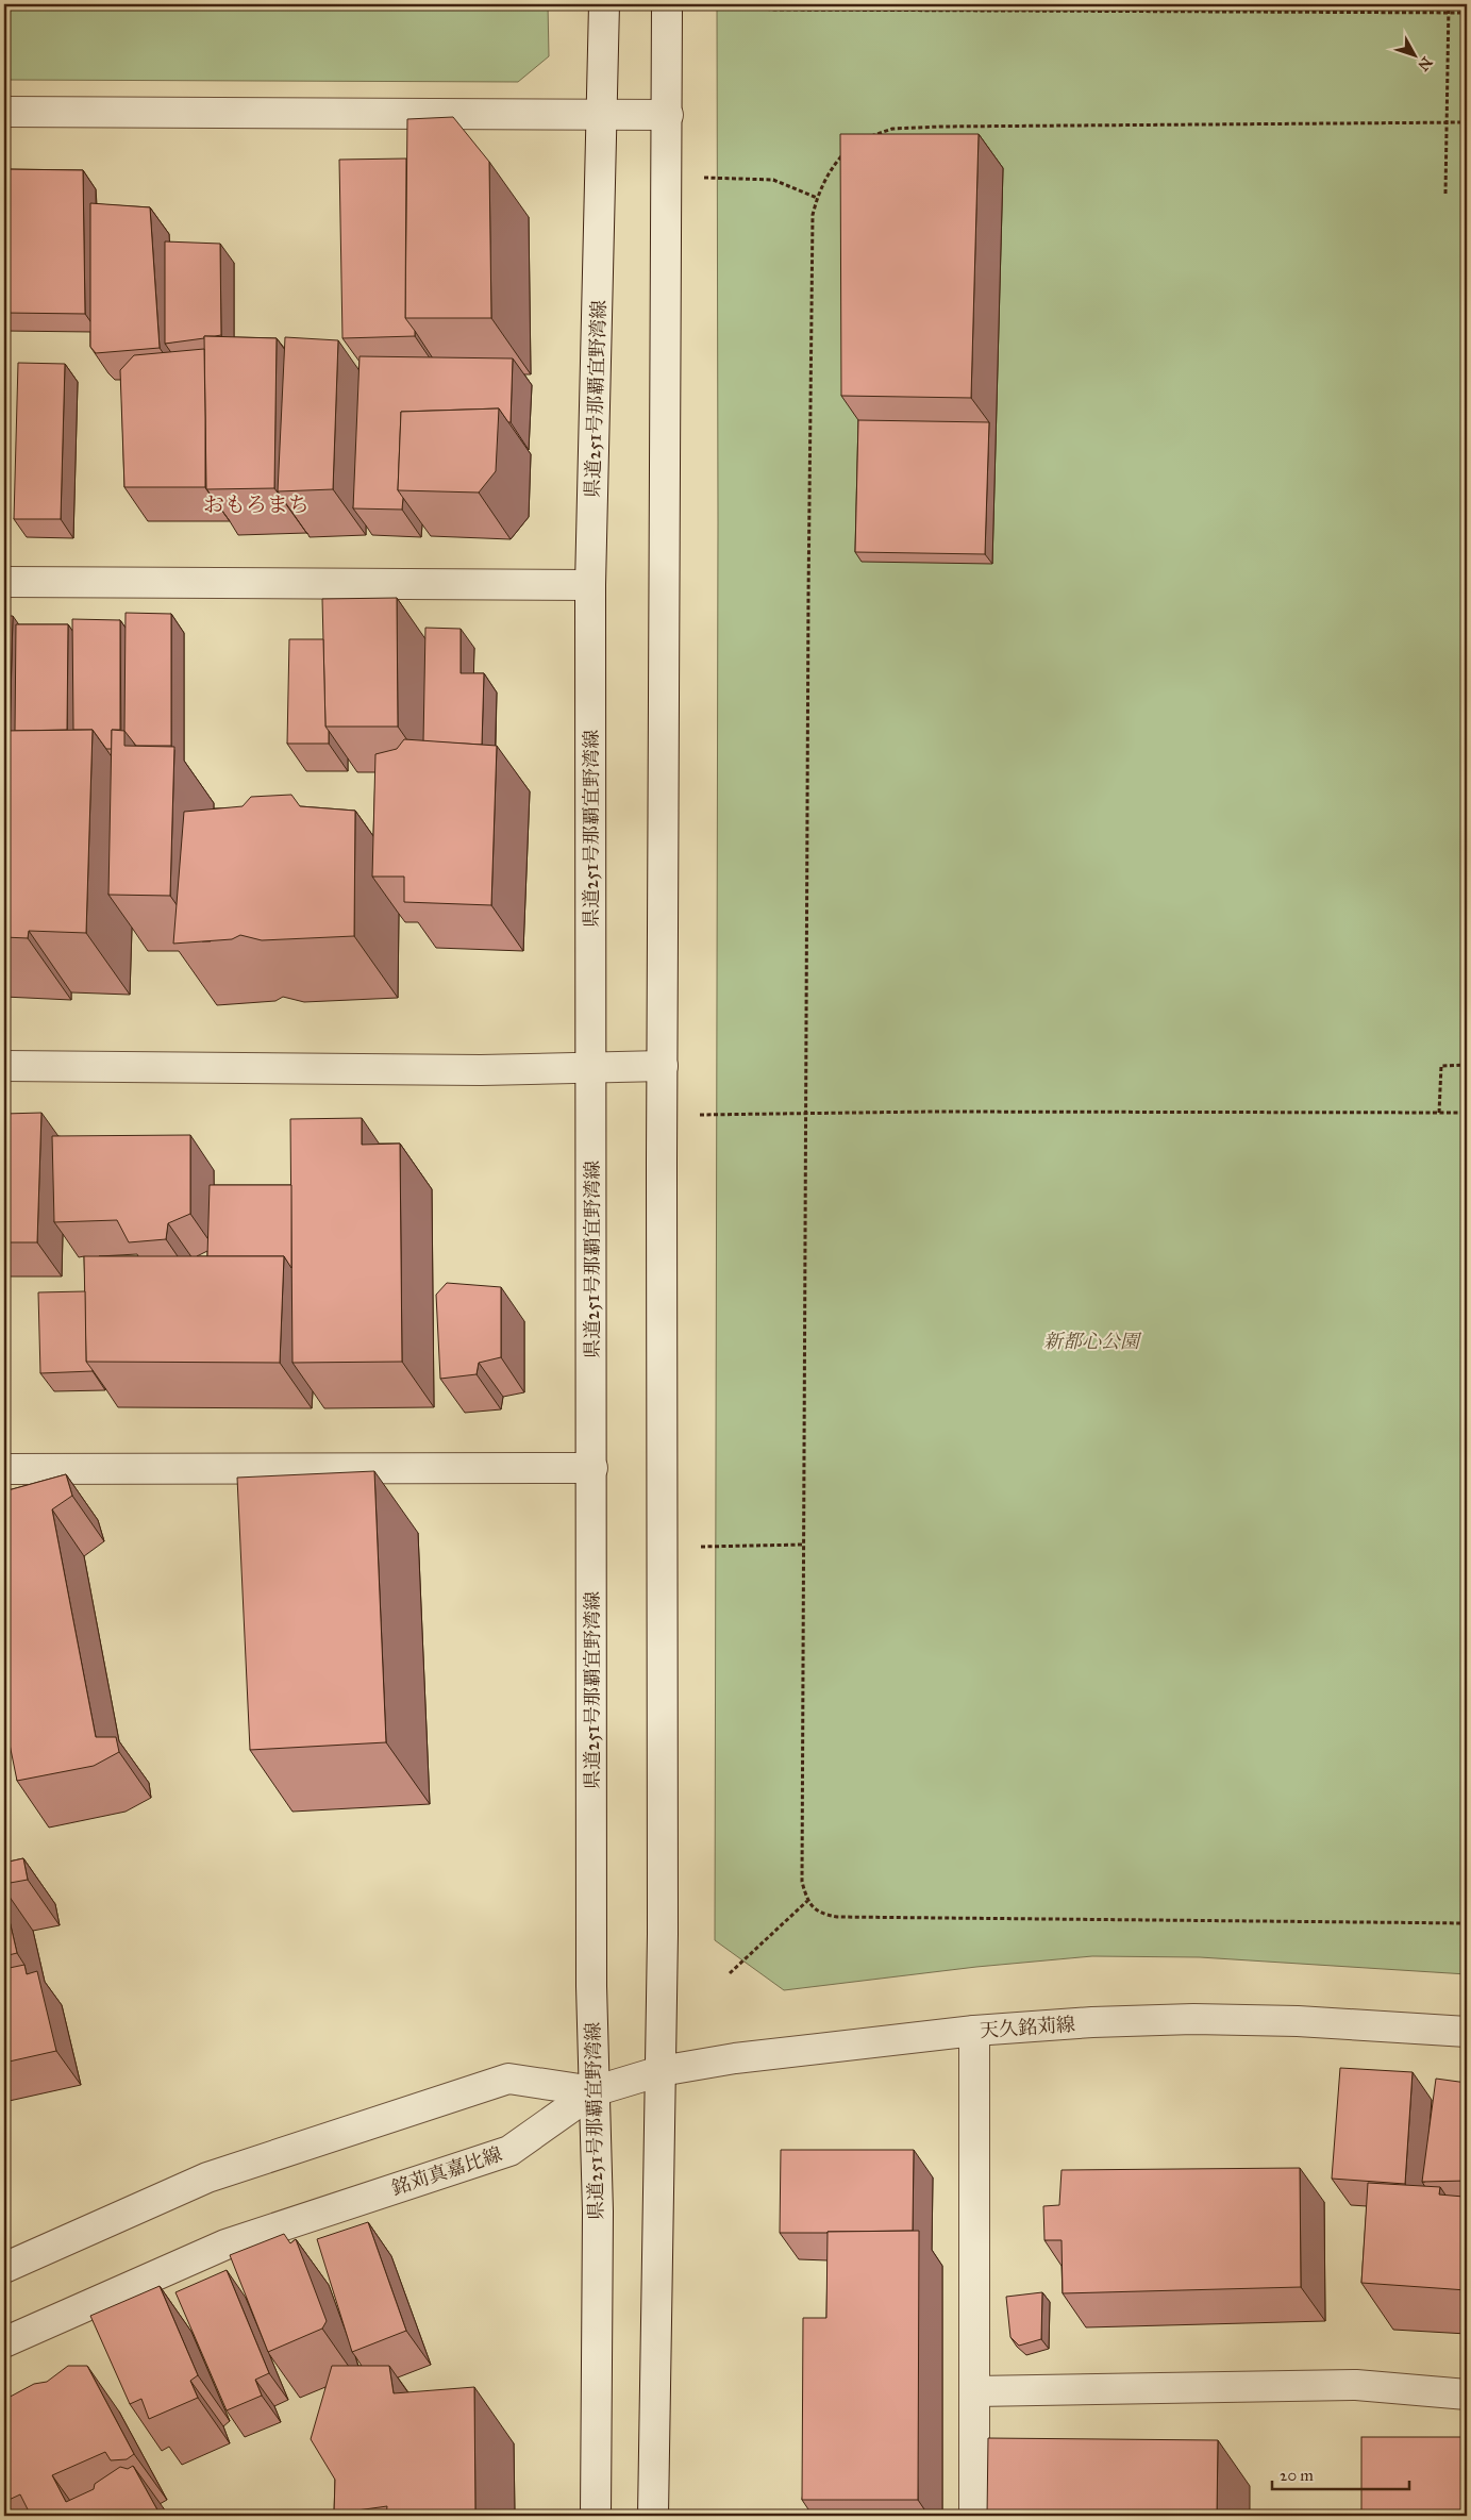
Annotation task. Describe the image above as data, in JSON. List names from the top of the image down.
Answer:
{
  "streets": {
    "street": ["県道251号那覇宜野湾線", "天久銘苅線", "銘苅真嘉比線"]
  },
  "crossings": [
    ["県道251号那覇宜野湾線", "天久銘苅線"],
    ["県道251号那覇宜野湾線", "銘苅真嘉比線"],
    ["天久銘苅線", "銘苅真嘉比線"]
  ],
  "districts": ["おもろまち"],
  "parks": ["新都心公園"],
  "scale_bar": "20 m",
  "north": "bottom right"
}
